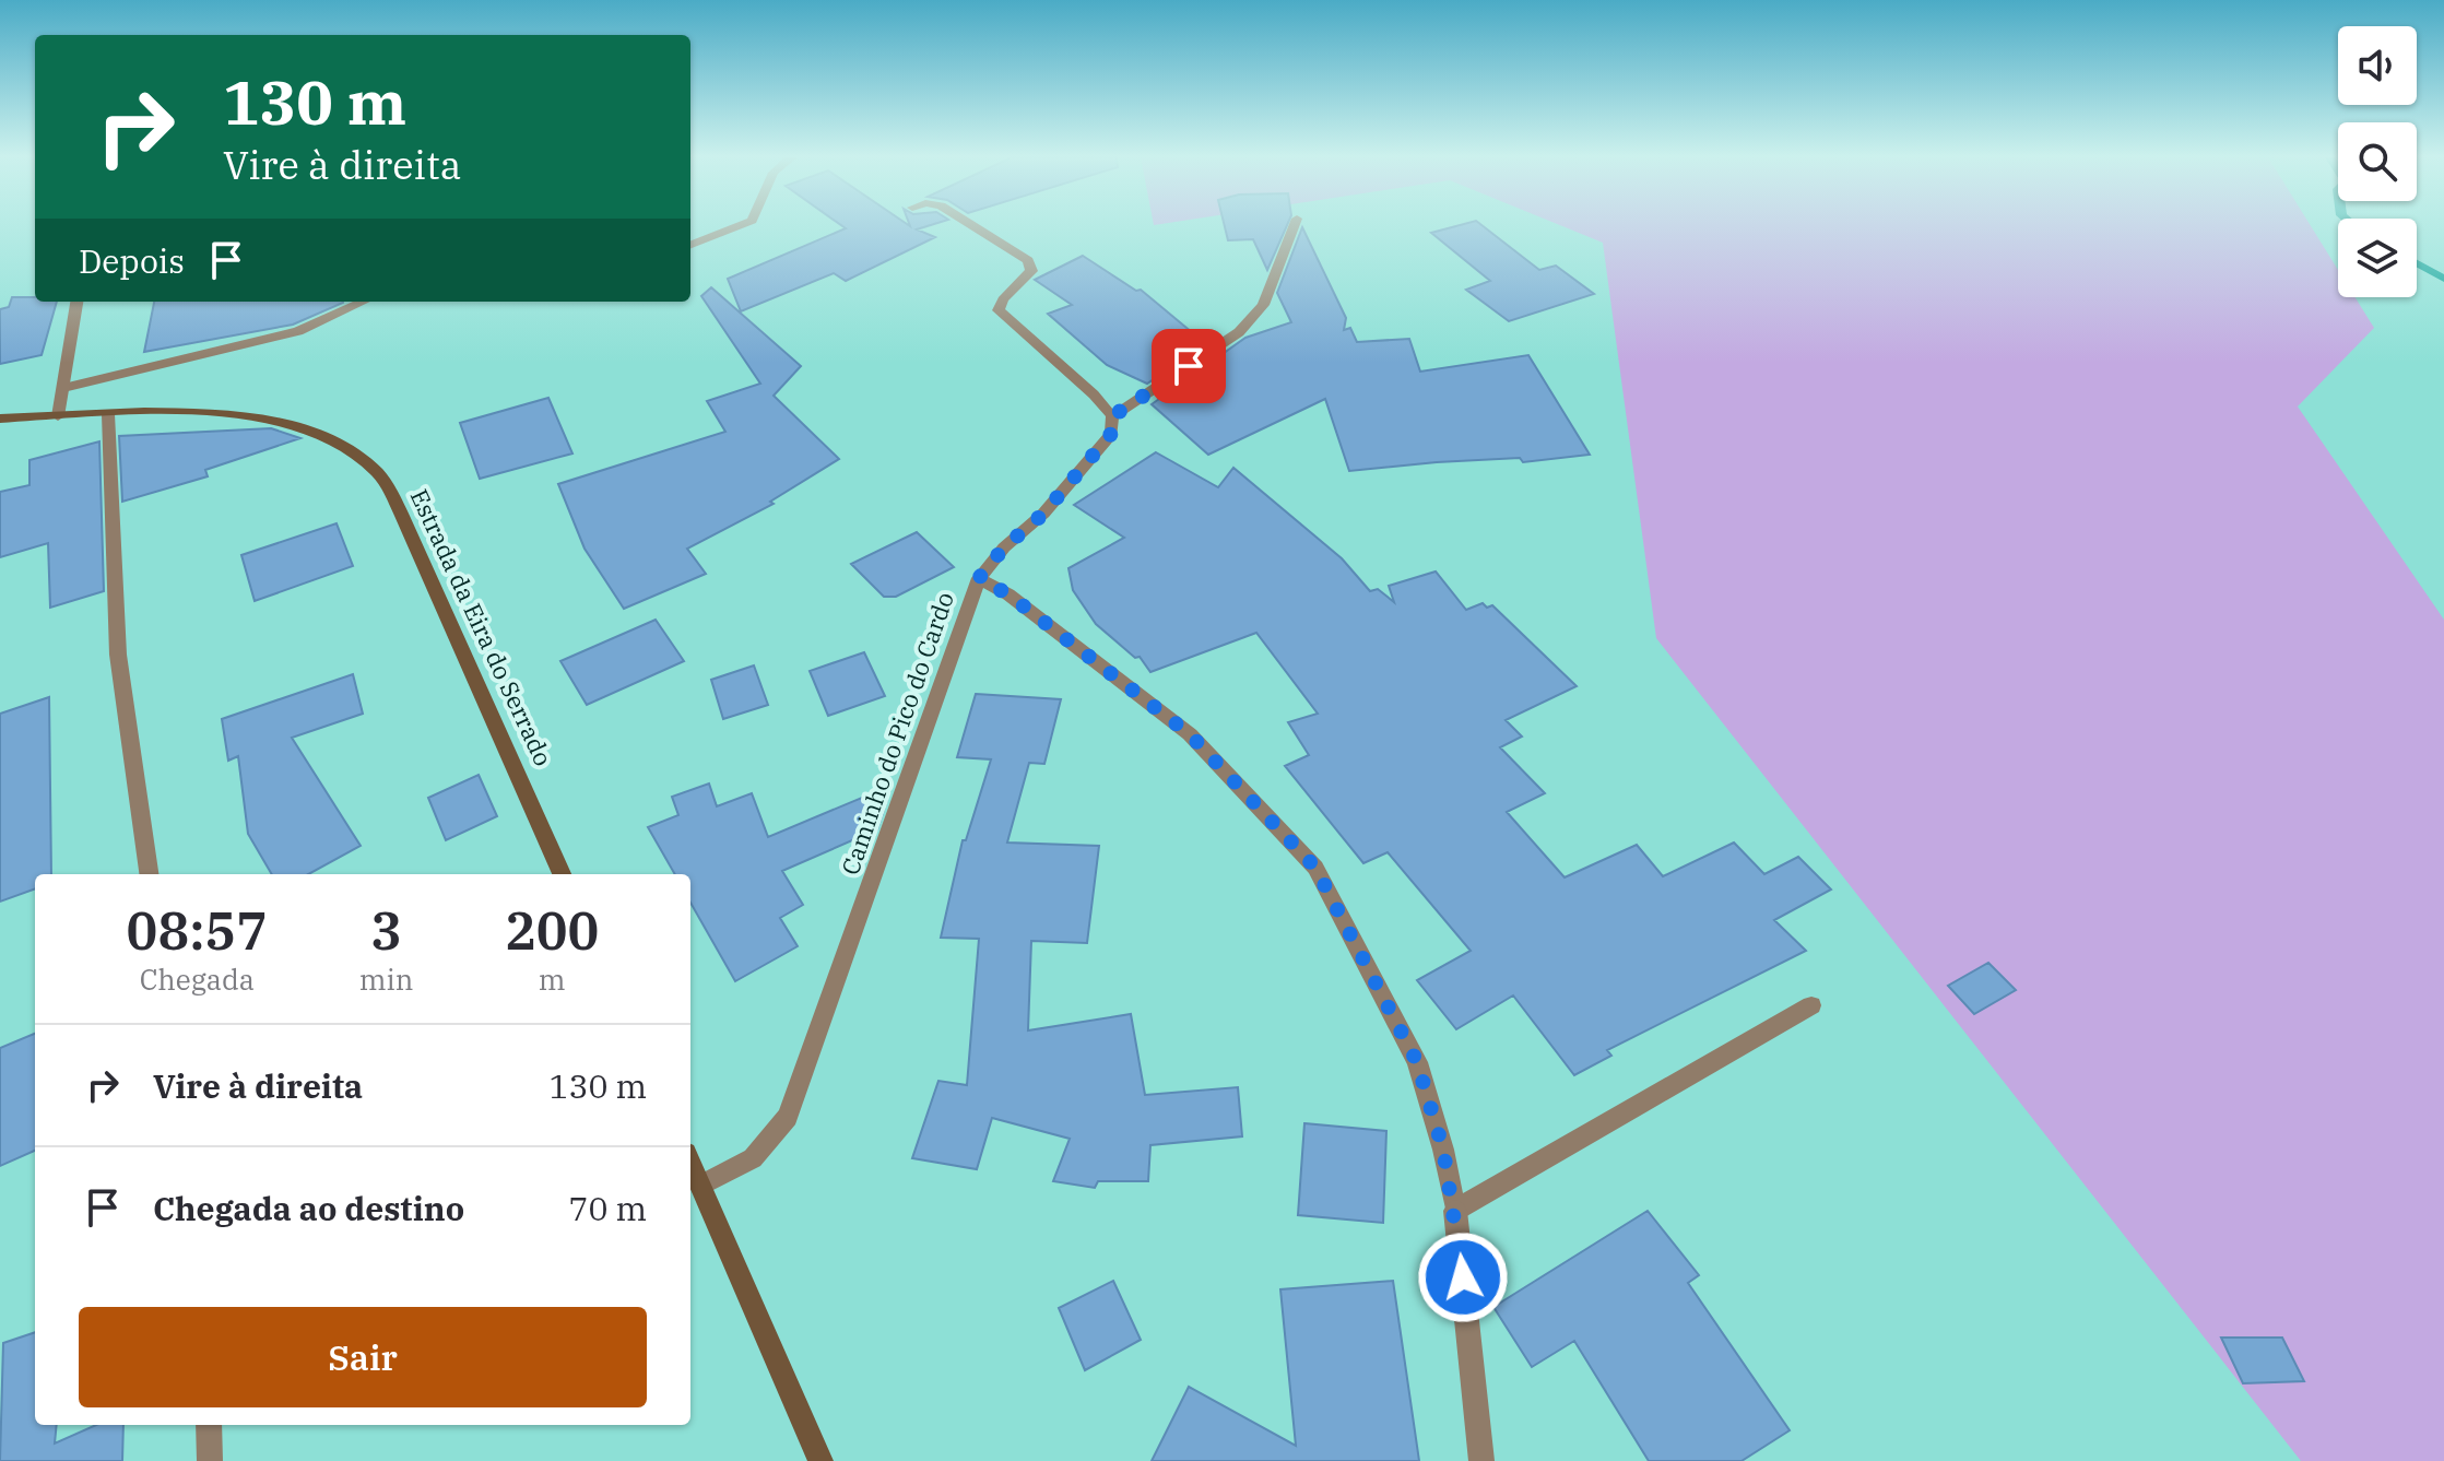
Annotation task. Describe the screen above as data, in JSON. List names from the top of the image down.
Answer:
{
  "streets": {
    "main road": ["Estrada da Eira do Serrado"],
    "street": ["Caminho do Pico do Cardo"]
  },
  "page": {
    "turn": ["130 m", "Vire à direita"],
    "then": "Depois",
    "eta": [
      "08:57",
      "Chegada",
      "3",
      "min",
      "200",
      "m"
    ],
    "list": [
      {
        "name": "Vire à direita",
        "value": "130 m"
      },
      {
        "name": "Chegada ao destino",
        "value": "70 m"
      }
    ],
    "buttons": "Sair"
  }
}
